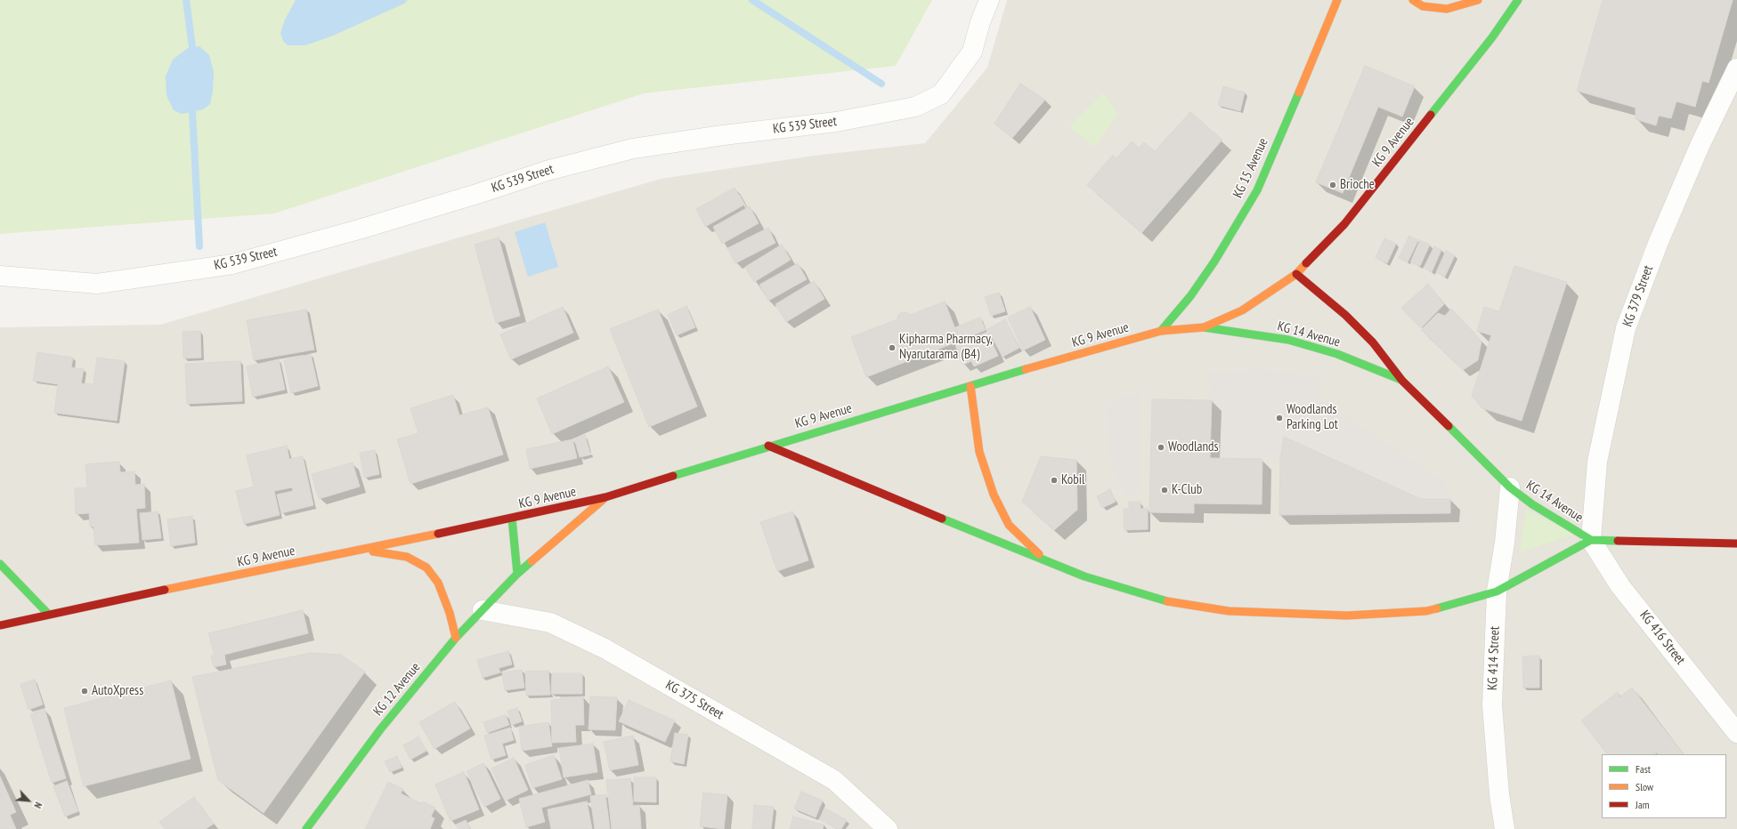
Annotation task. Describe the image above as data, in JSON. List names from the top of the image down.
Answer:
{
  "streets": {
    "main road": [
      "KG 9 Avenue",
      "KG 15 Avenue",
      "KG 14 Avenue",
      "KG 12 Avenue"
    ],
    "street": [
      "KG 539 Street",
      "KG 379 Street",
      "KG 416 Street",
      "KG 414 Street",
      "KG 375 Street"
    ]
  },
  "crossings": [
    ["KG 9 Avenue", "KG 15 Avenue"],
    ["KG 9 Avenue", "KG 14 Avenue"],
    ["KG 9 Avenue", "KG 12 Avenue"],
    ["KG 379 Street", "KG 14 Avenue"],
    ["KG 379 Street", "KG 416 Street"],
    ["KG 14 Avenue", "KG 416 Street"],
    ["KG 14 Avenue", "KG 414 Street"],
    ["KG 12 Avenue", "KG 375 Street"]
  ],
  "places": [
    "Brioche",
    "Kipharma Pharmacy, Nyarutarama (B4)",
    "Woodlands Parking Lot",
    "Woodlands",
    "Kobil",
    "K-Club",
    "AutoXpress"
  ],
  "legend": ["Fast", "Slow", "Jam"],
  "north": "bottom right"
}
